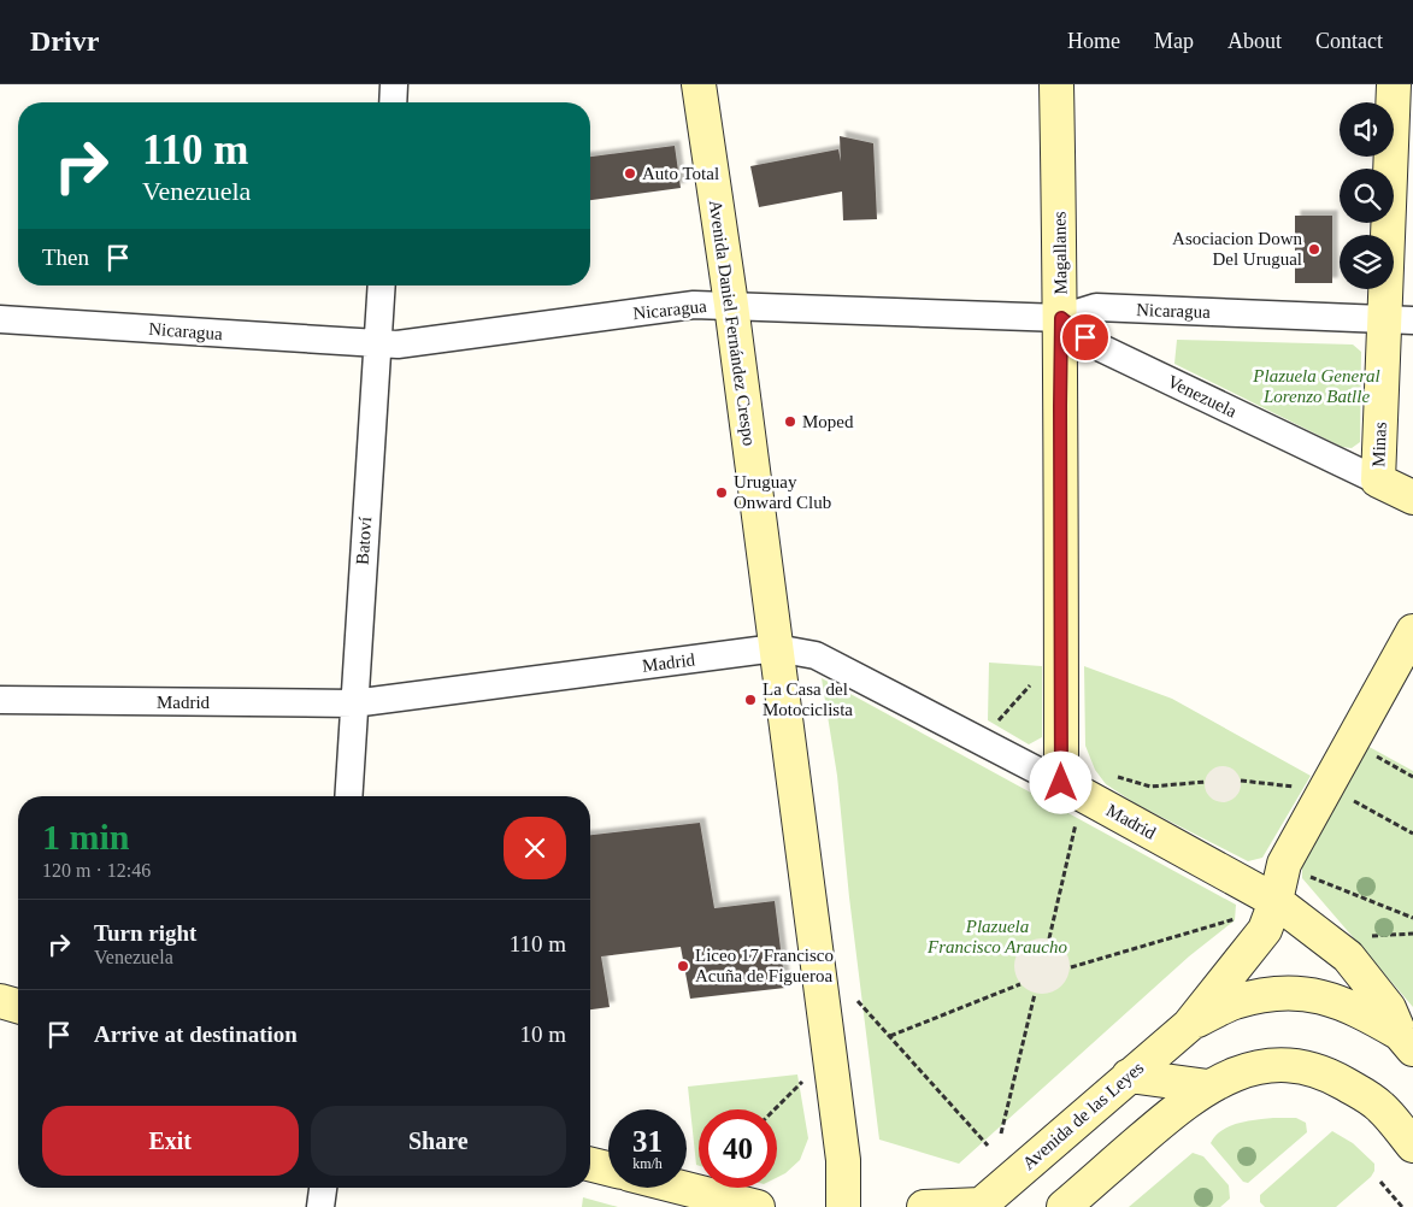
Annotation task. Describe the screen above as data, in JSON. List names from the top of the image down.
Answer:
{
  "streets": {
    "street": [
      "Magallanes",
      "Nicaragua",
      "Avenida Daniel Fernández Crespo",
      "Venezuela",
      "Minas",
      "Batoví",
      "Madrid",
      "Avenida de las Leyes"
    ]
  },
  "crossings": [
    ["Magallanes", "Nicaragua"],
    ["Magallanes", "Venezuela"],
    ["Magallanes", "Madrid"],
    ["Nicaragua", "Avenida Daniel Fernández Crespo"],
    ["Nicaragua", "Venezuela"],
    ["Nicaragua", "Minas"],
    ["Nicaragua", "Batoví"],
    ["Avenida Daniel Fernández Crespo", "Madrid"],
    ["Venezuela", "Minas"],
    ["Batoví", "Madrid"],
    ["Madrid", "Avenida de las Leyes"]
  ],
  "parks": ["Plazuela General Lorenzo Batlle", "Plazuela Francisco Araucho"],
  "places": [
    "Auto Total",
    "Asociacion Down Del Urugual",
    "Moped",
    "Uruguay Onward Club",
    "La Casa del Motociclista",
    "Liceo 17 Francisco Acuña de Figueroa"
  ],
  "page": {
    "header": "Drivr",
    "nav": [
      "Home",
      "Map",
      "About",
      "Contact"
    ],
    "turn": ["110 m", "Venezuela"],
    "then": "Then",
    "heading": ["1 min", "120 m · 12:46"],
    "list": [
      {
        "name": "Turn right",
        "note": "Venezuela",
        "value": "110 m"
      },
      {
        "name": "Arrive at destination",
        "value": "10 m"
      }
    ],
    "buttons": ["Exit", "Share"],
    "speed": "31 km/h",
    "limit": "40"
  }
}
